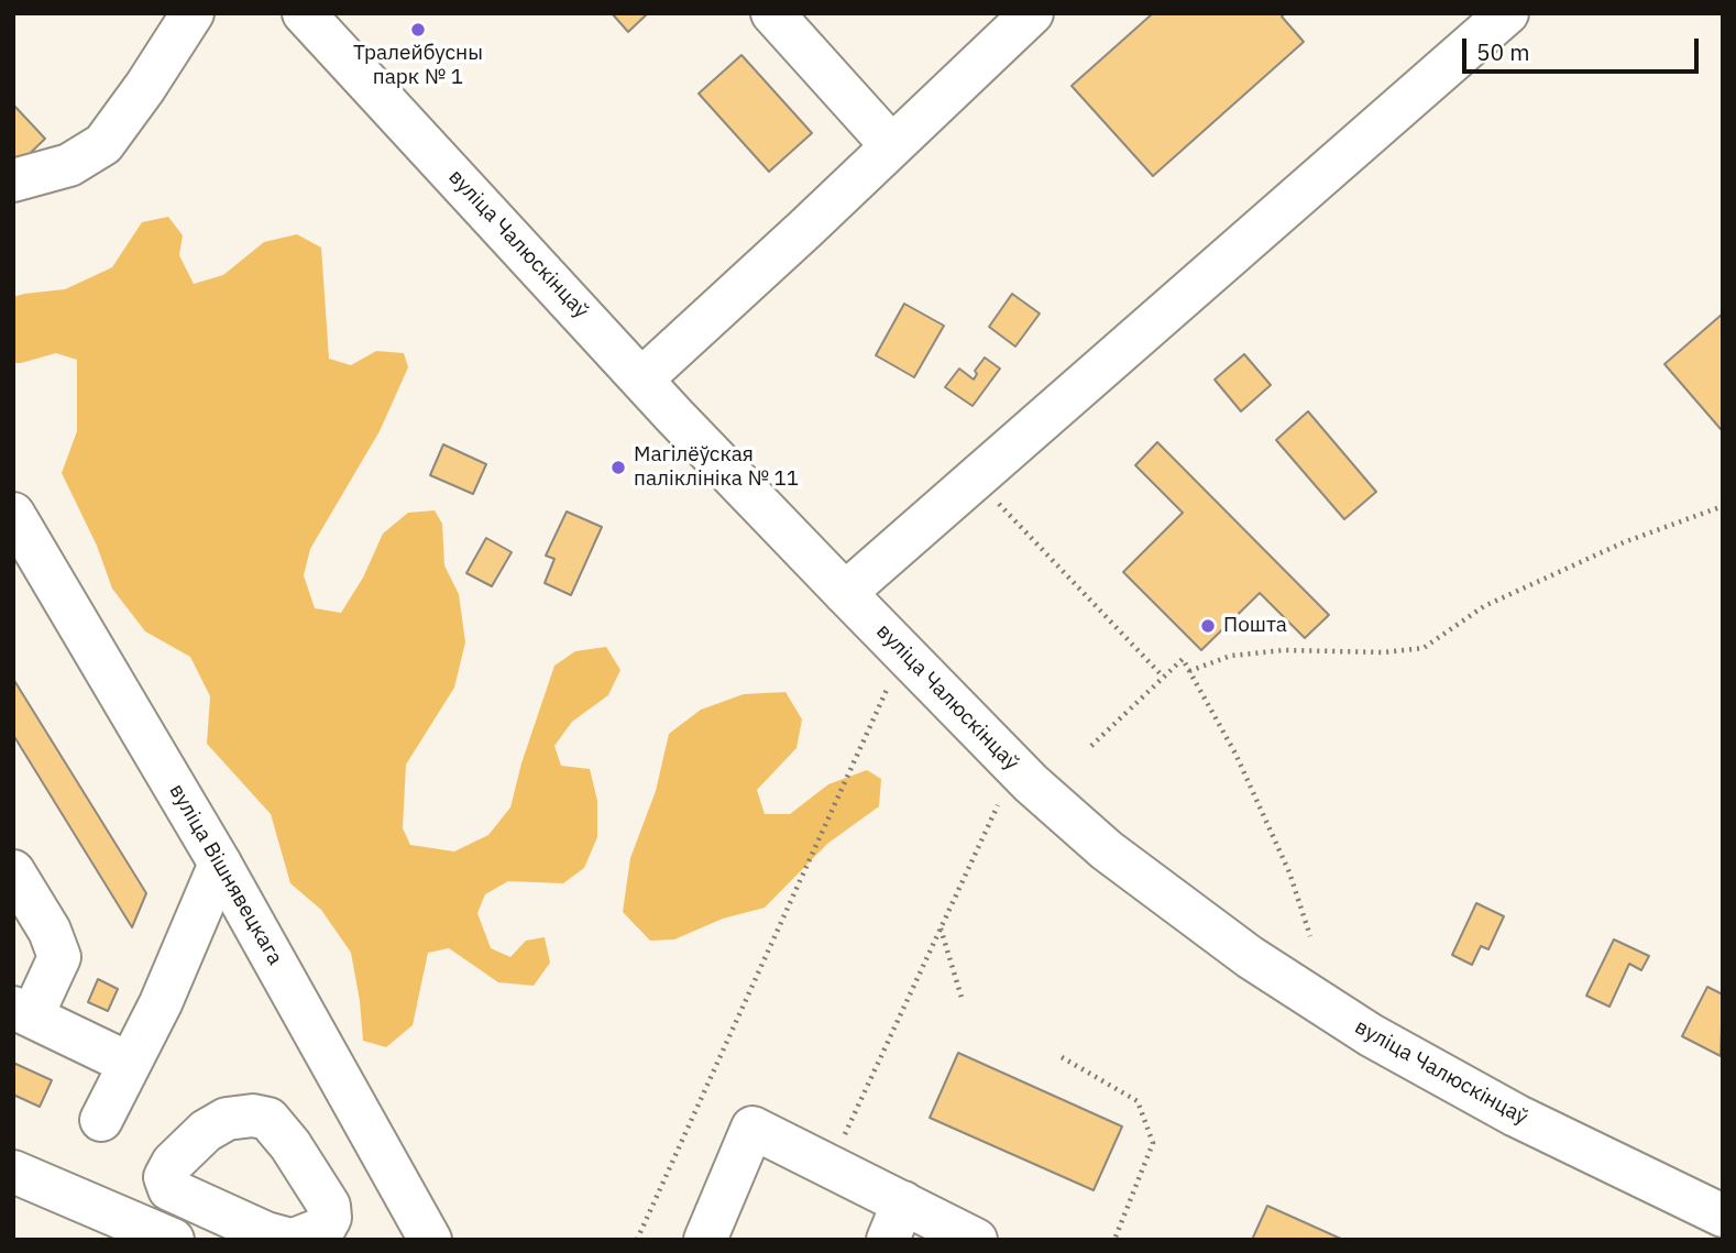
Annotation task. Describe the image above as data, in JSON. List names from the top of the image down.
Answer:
{
  "streets": {
    "main road": ["вуліца Чалюскінцаў", "вуліца Вішнявецкага"]
  },
  "places": ["Тралейбусны парк № 1", "Магілёўская паліклініка № 11", "Пошта"],
  "scale_bar": "50 m"
}
